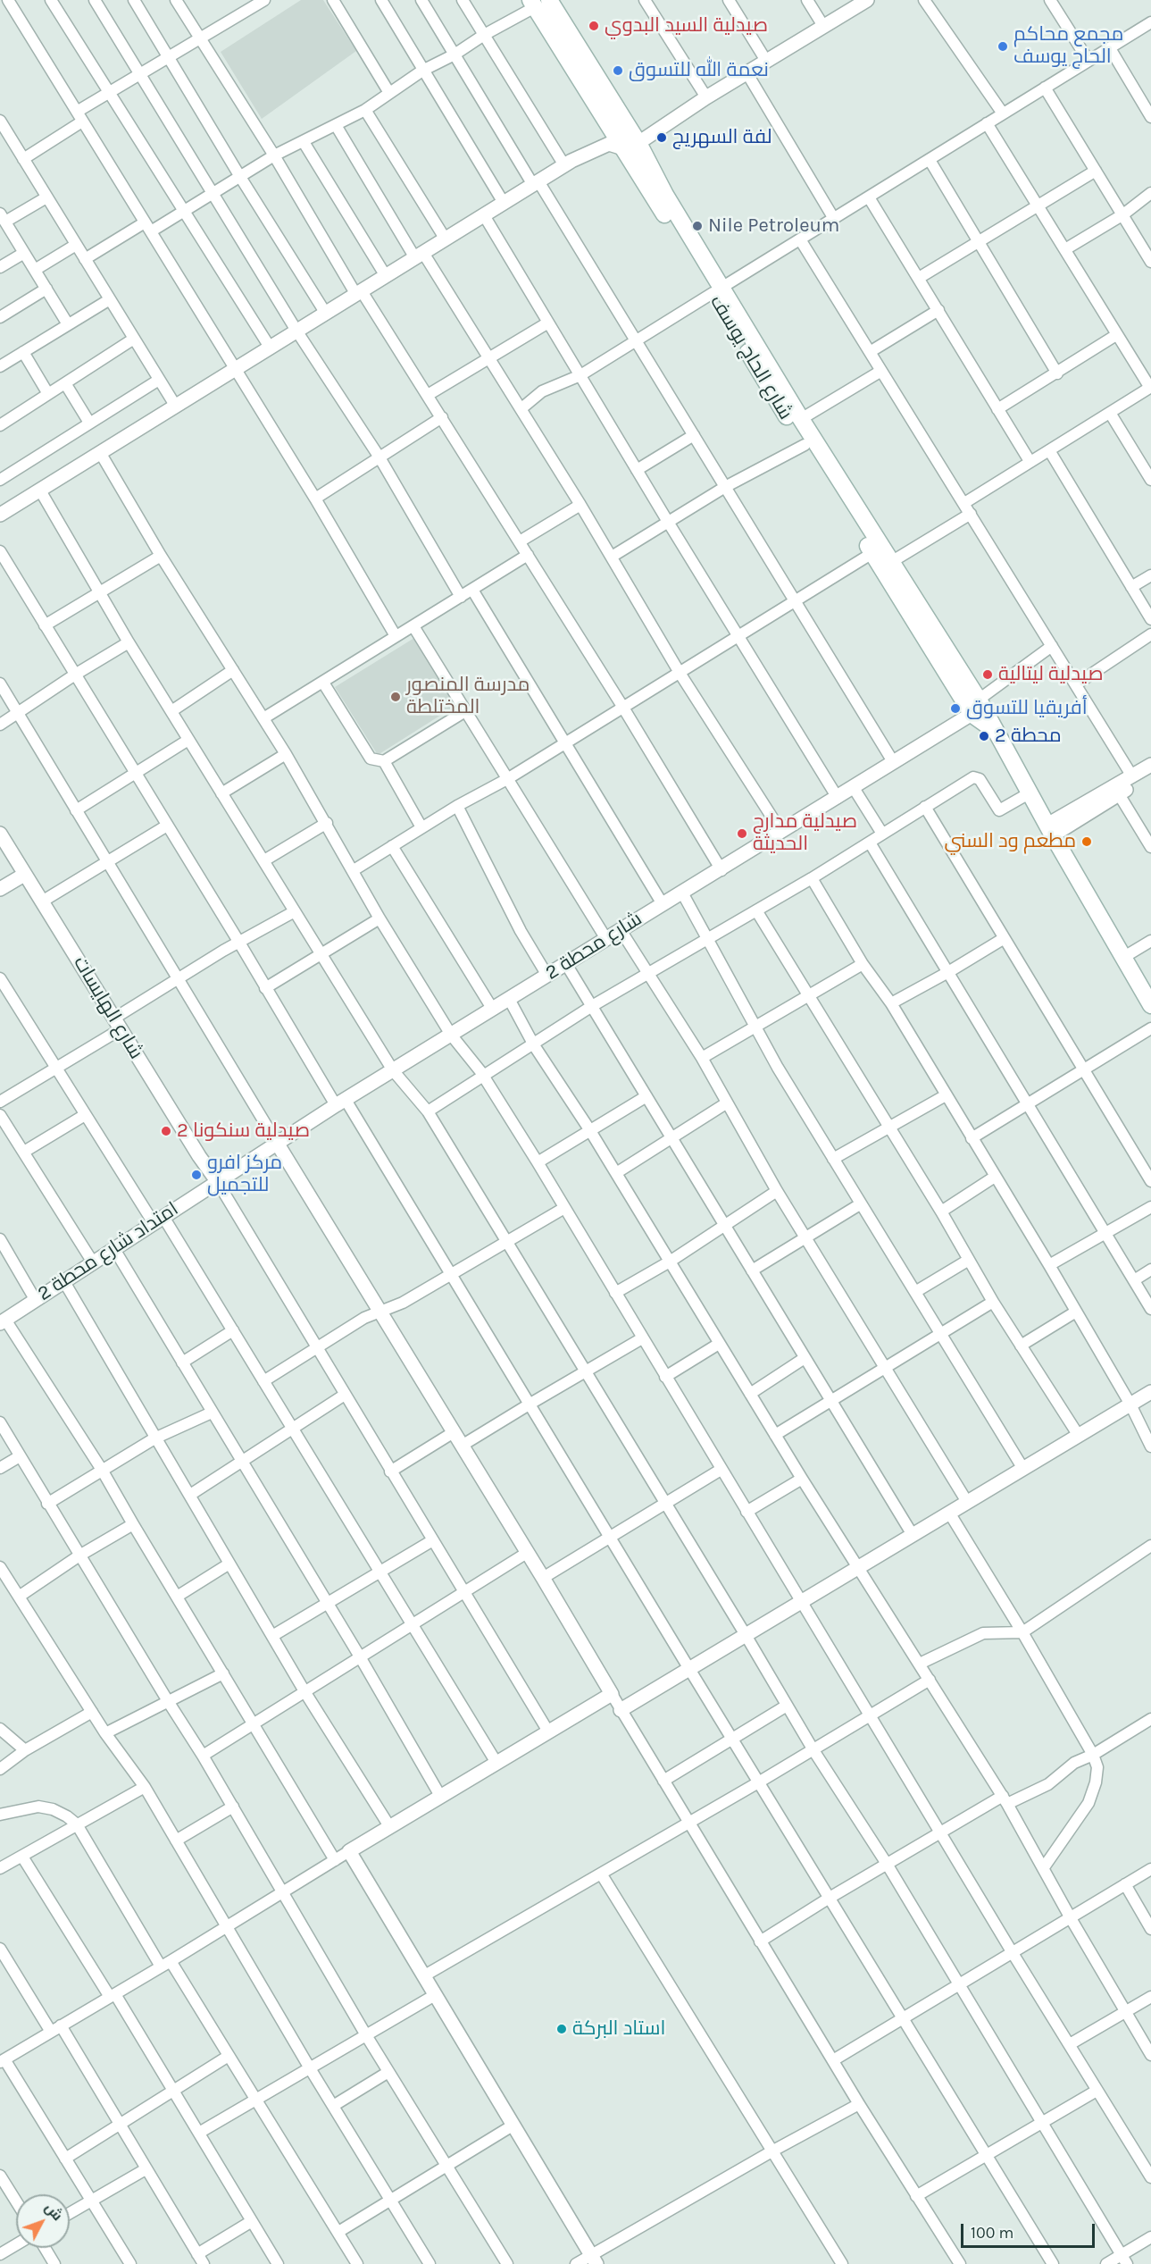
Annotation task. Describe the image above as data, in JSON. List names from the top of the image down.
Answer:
{
  "streets": {
    "main road": ["شارع الحاج يوسف"],
    "street": ["شارع محطة 2", "شارع الهايسات", "امتداد شارع محطة 2"]
  },
  "crossings": [
    ["شارع الحاج يوسف", "شارع محطة 2"],
    ["شارع محطة 2", "شارع الهايسات"],
    ["شارع محطة 2", "امتداد شارع محطة 2"],
    ["شارع الهايسات", "امتداد شارع محطة 2"]
  ],
  "places": [
    "صيدلية السيد البدوي",
    "مجمع محاكم الحاج يوسف",
    "نعمة الله للتسوق",
    "لفة السهريج",
    "Nile Petroleum",
    "صيدلية ليتالية",
    "مدرسة المنصور المختلطة",
    "أفريقيا للتسوق",
    "محطة 2",
    "صيدلية مدارج الحديثة",
    "مطعم ود السني",
    "صيدلية سنكونا 2",
    "مركز افرو للتجميل",
    "استاد البركة"
  ],
  "scale_bar": "100 m",
  "north": "top right"
}
